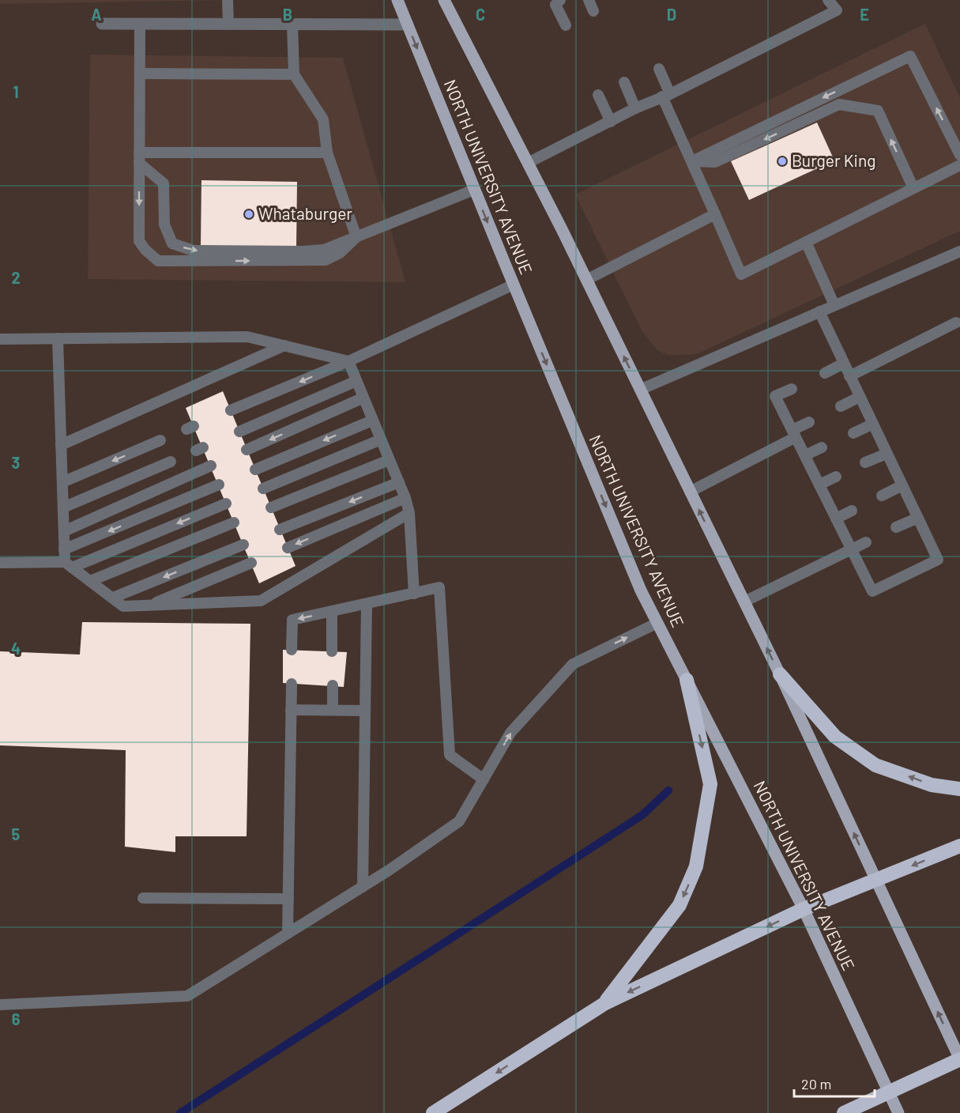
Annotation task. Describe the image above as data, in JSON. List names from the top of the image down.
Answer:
{
  "streets": {
    "main road": ["NORTH UNIVERSITY AVENUE"]
  },
  "places": ["Burger King", "Whataburger"],
  "scale_bar": "20 m",
  "grid": {
    "columns": [
      "A",
      "B",
      "C",
      "D",
      "E"
    ],
    "rows": [
      "1",
      "2",
      "3",
      "4",
      "5",
      "6"
    ]
  }
}
